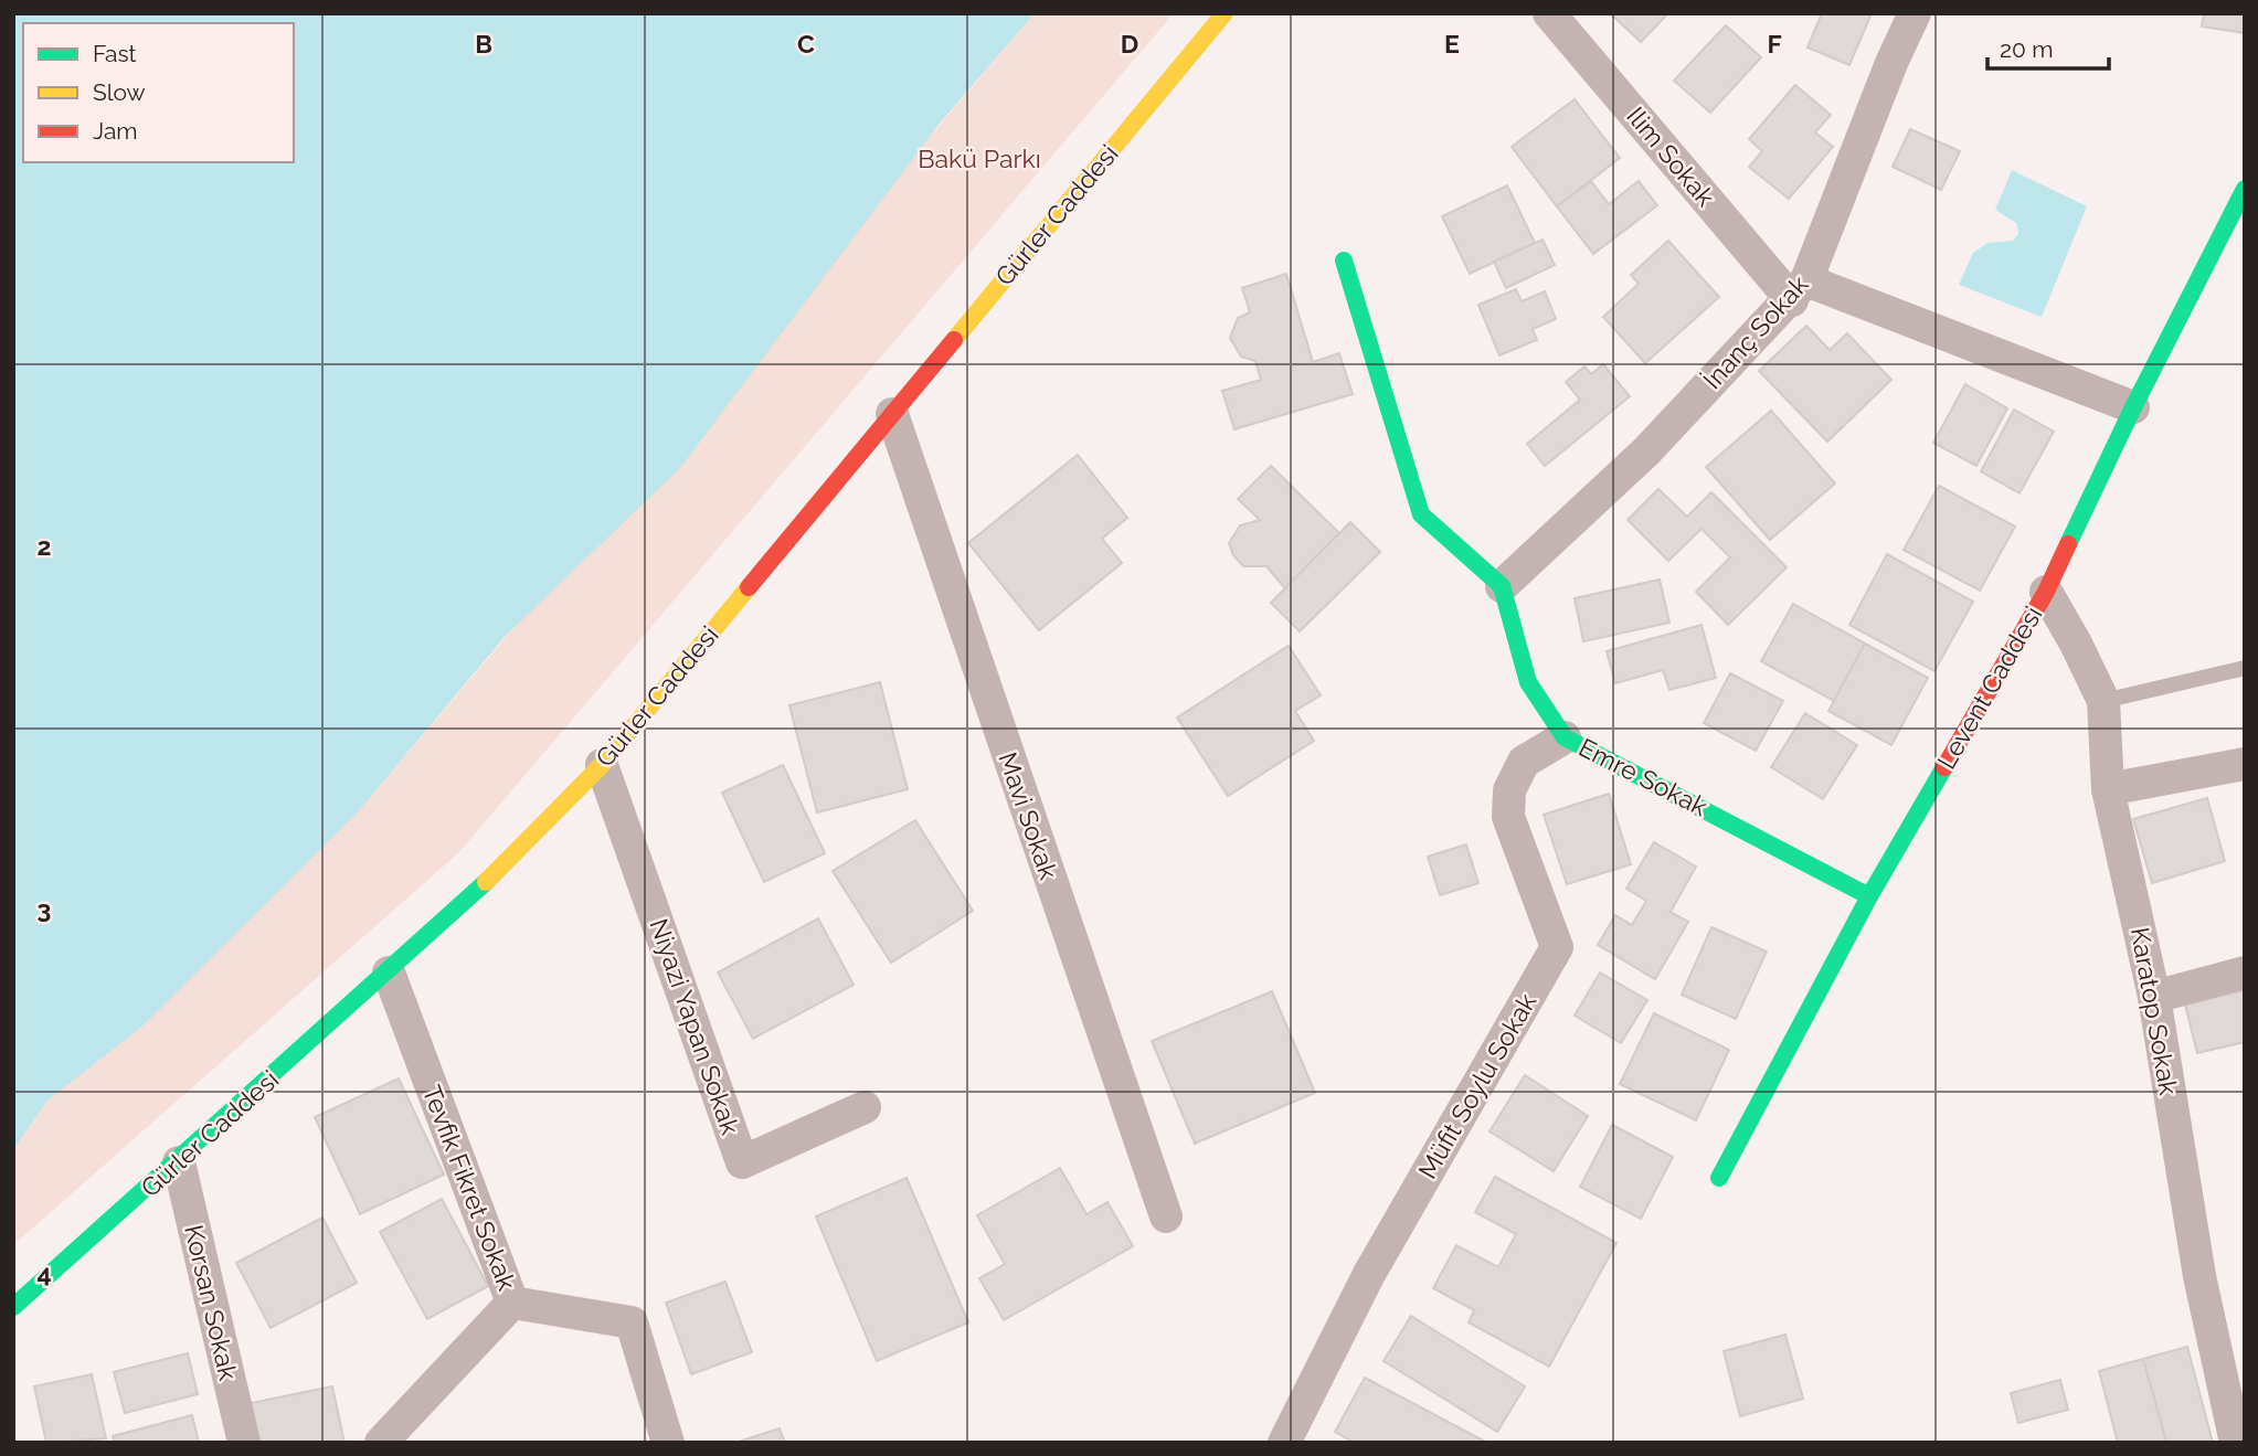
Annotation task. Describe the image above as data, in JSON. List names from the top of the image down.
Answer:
{
  "streets": {
    "street": [
      "Ilim Sokak",
      "Gürler Caddesi",
      "İnanç Sokak",
      "Levent Caddesi",
      "Emre Sokak",
      "Mavi Sokak",
      "Karatop Sokak",
      "Niyazi Yapan Sokak",
      "Müfit Soylu Sokak",
      "Tevfik Fikret Sokak",
      "Korsan Sokak"
    ]
  },
  "crossings": [
    ["Ilim Sokak", "İnanç Sokak"],
    ["Ilim Sokak", "Levent Caddesi"],
    ["Gürler Caddesi", "Mavi Sokak"],
    ["Gürler Caddesi", "Niyazi Yapan Sokak"],
    ["Gürler Caddesi", "Tevfik Fikret Sokak"],
    ["Gürler Caddesi", "Korsan Sokak"],
    ["İnanç Sokak", "Emre Sokak"],
    ["Levent Caddesi", "Emre Sokak"],
    ["Levent Caddesi", "Karatop Sokak"],
    ["Emre Sokak", "Müfit Soylu Sokak"]
  ],
  "parks": ["Bakü Parkı"],
  "legend": ["Fast", "Slow", "Jam"],
  "scale_bar": "20 m",
  "grid": {
    "columns": [
      "B",
      "C",
      "D",
      "E",
      "F"
    ],
    "rows": ["2", "3", "4"]
  }
}
